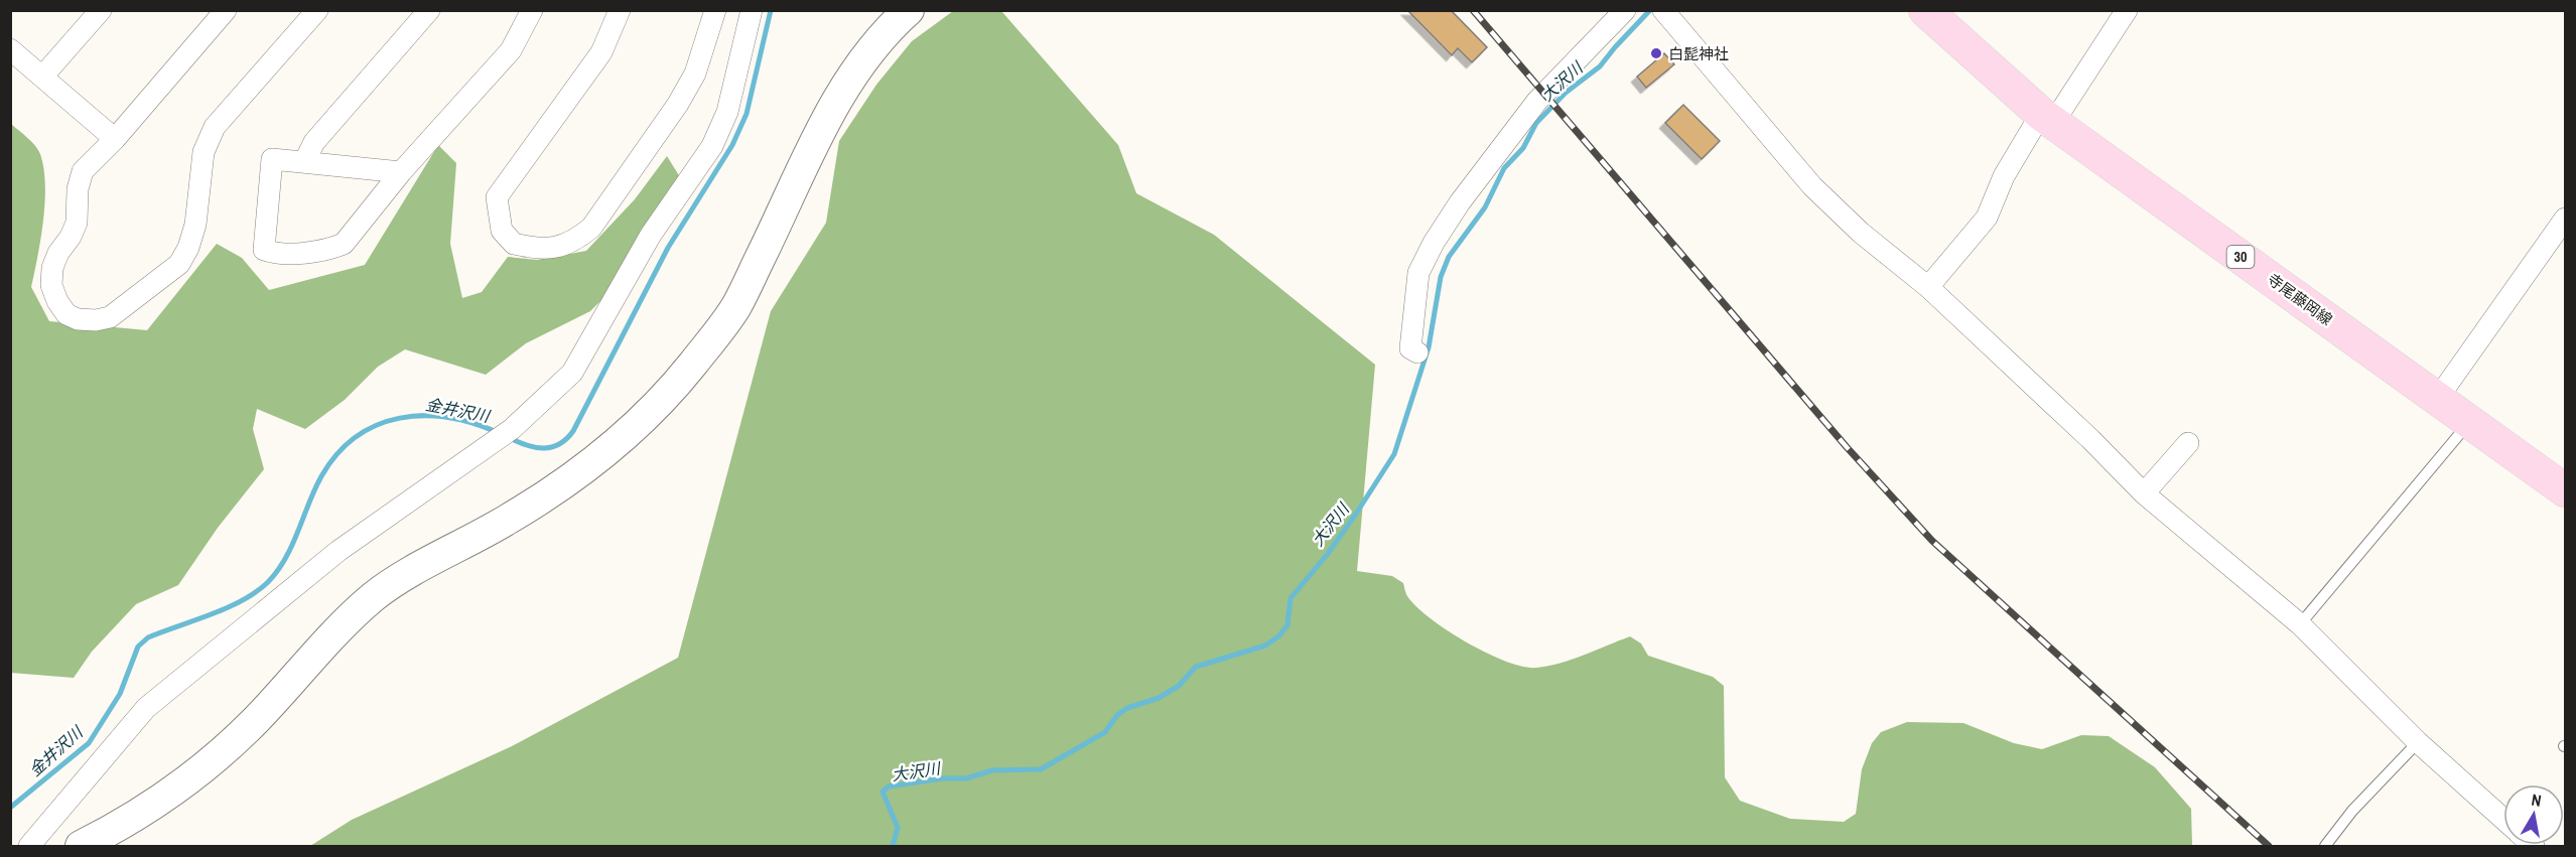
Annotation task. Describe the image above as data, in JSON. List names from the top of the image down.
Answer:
{
  "streets": {
    "main road": ["30", "寺尾藤岡線"]
  },
  "water": ["大沢川", "金井沢川"],
  "places": ["白髭神社"],
  "north": "top"
}
